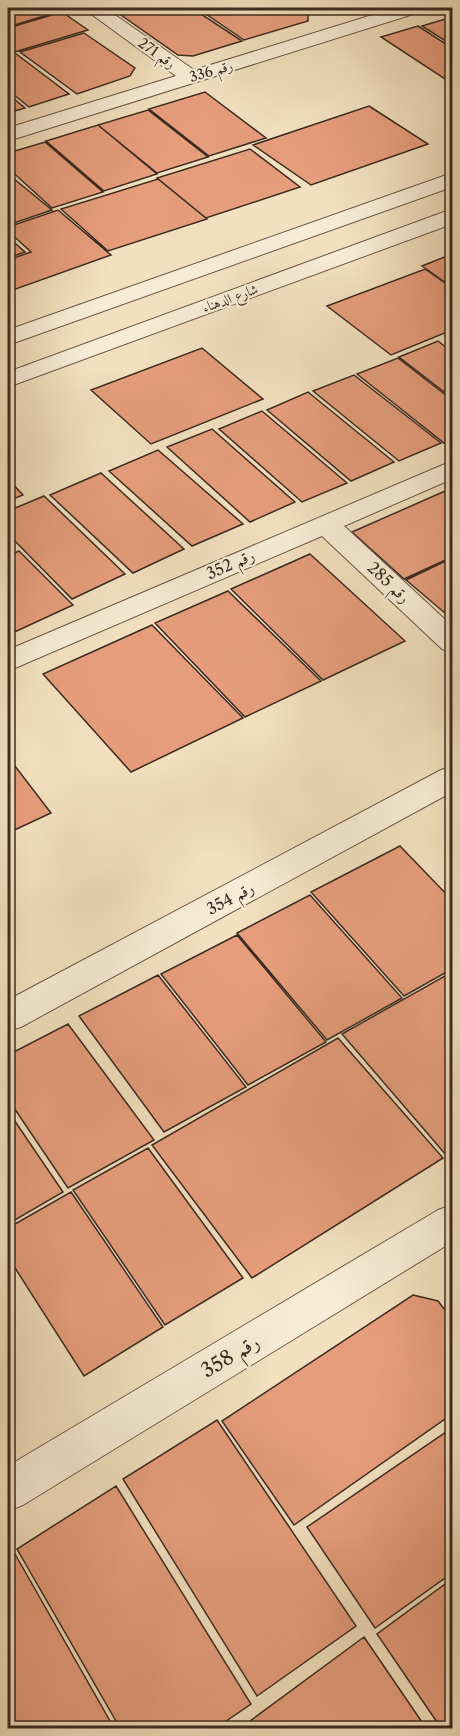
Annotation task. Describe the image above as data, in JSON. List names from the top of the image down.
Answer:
{
  "streets": {
    "street": [
      "رقم 271",
      "رقم 336",
      "شارع الدهناء",
      "رقم 352",
      "رقم 285",
      "رقم 354",
      "رقم 358"
    ]
  },
  "crossings": [
    ["رقم 271", "رقم 336"],
    ["رقم 352", "رقم 285"]
  ]
}
